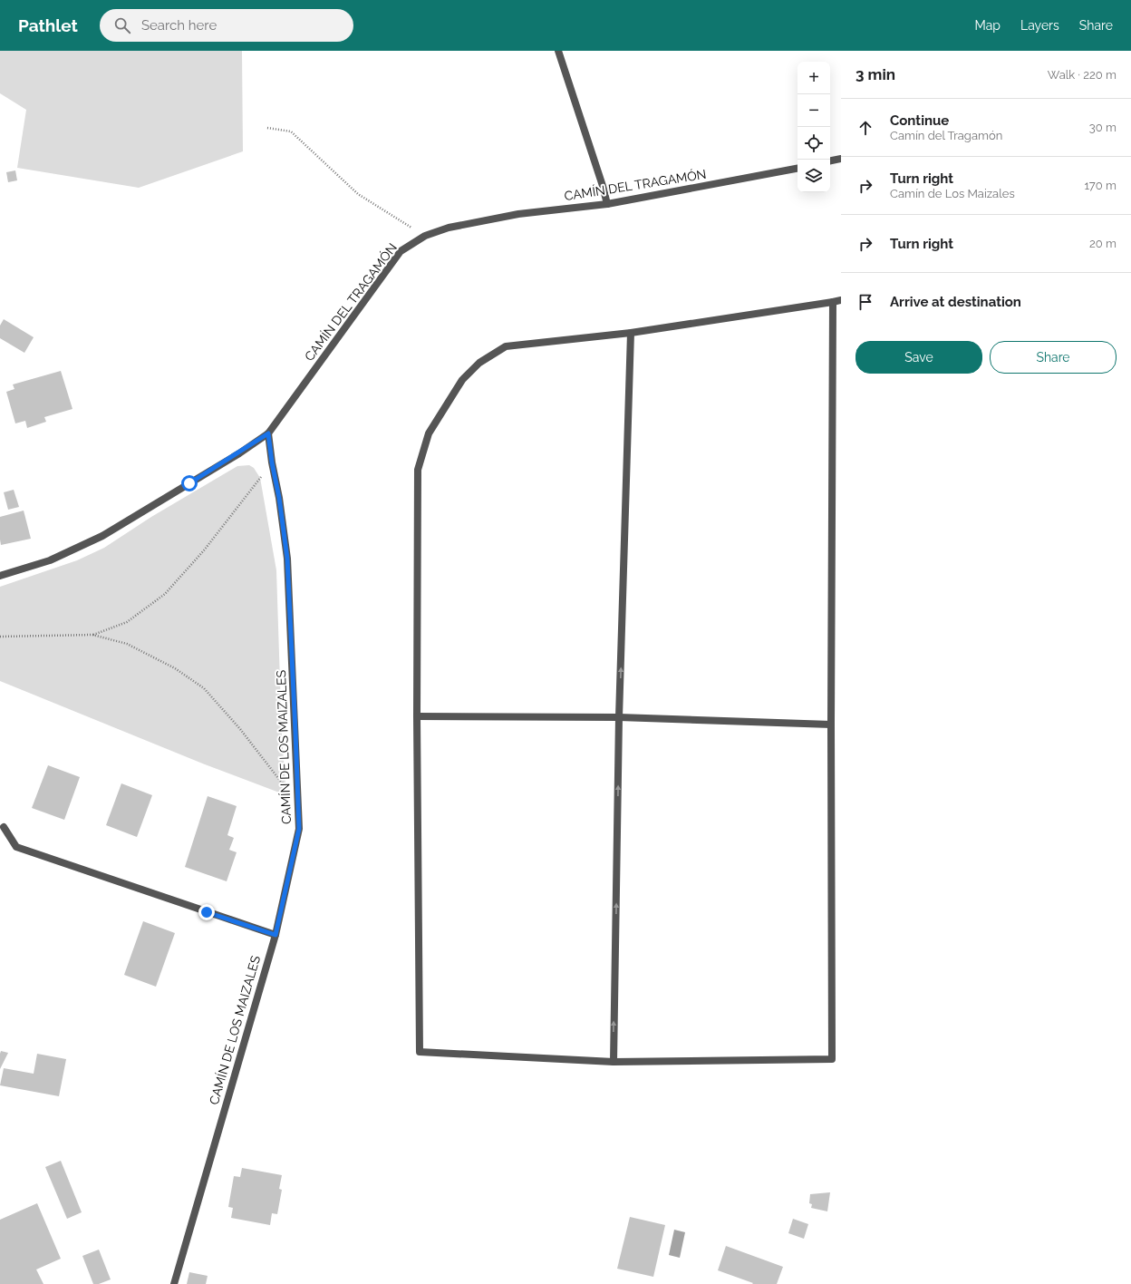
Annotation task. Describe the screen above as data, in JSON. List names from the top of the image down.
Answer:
{
  "streets": {
    "street": ["CAMÍN DEL TRAGAMÓN", "CAMÍN DE LOS MAIZALES"]
  },
  "crossings": [
    ["CAMÍN DEL TRAGAMÓN", "CAMÍN DE LOS MAIZALES"]
  ],
  "page": {
    "header": "Pathlet",
    "search": "Search here",
    "nav": ["Map", "Layers", "Share"],
    "heading": ["3 min", "Walk · 220 m"],
    "map_buttons": ["+", "−"],
    "list": [
      ["Continue", "Camín del Tragamón", "30 m"],
      ["Turn right", "Camín de Los Maizales", "170 m"],
      ["Turn right", "20 m"],
      "Arrive at destination"
    ],
    "buttons": ["Save", "Share"]
  }
}
